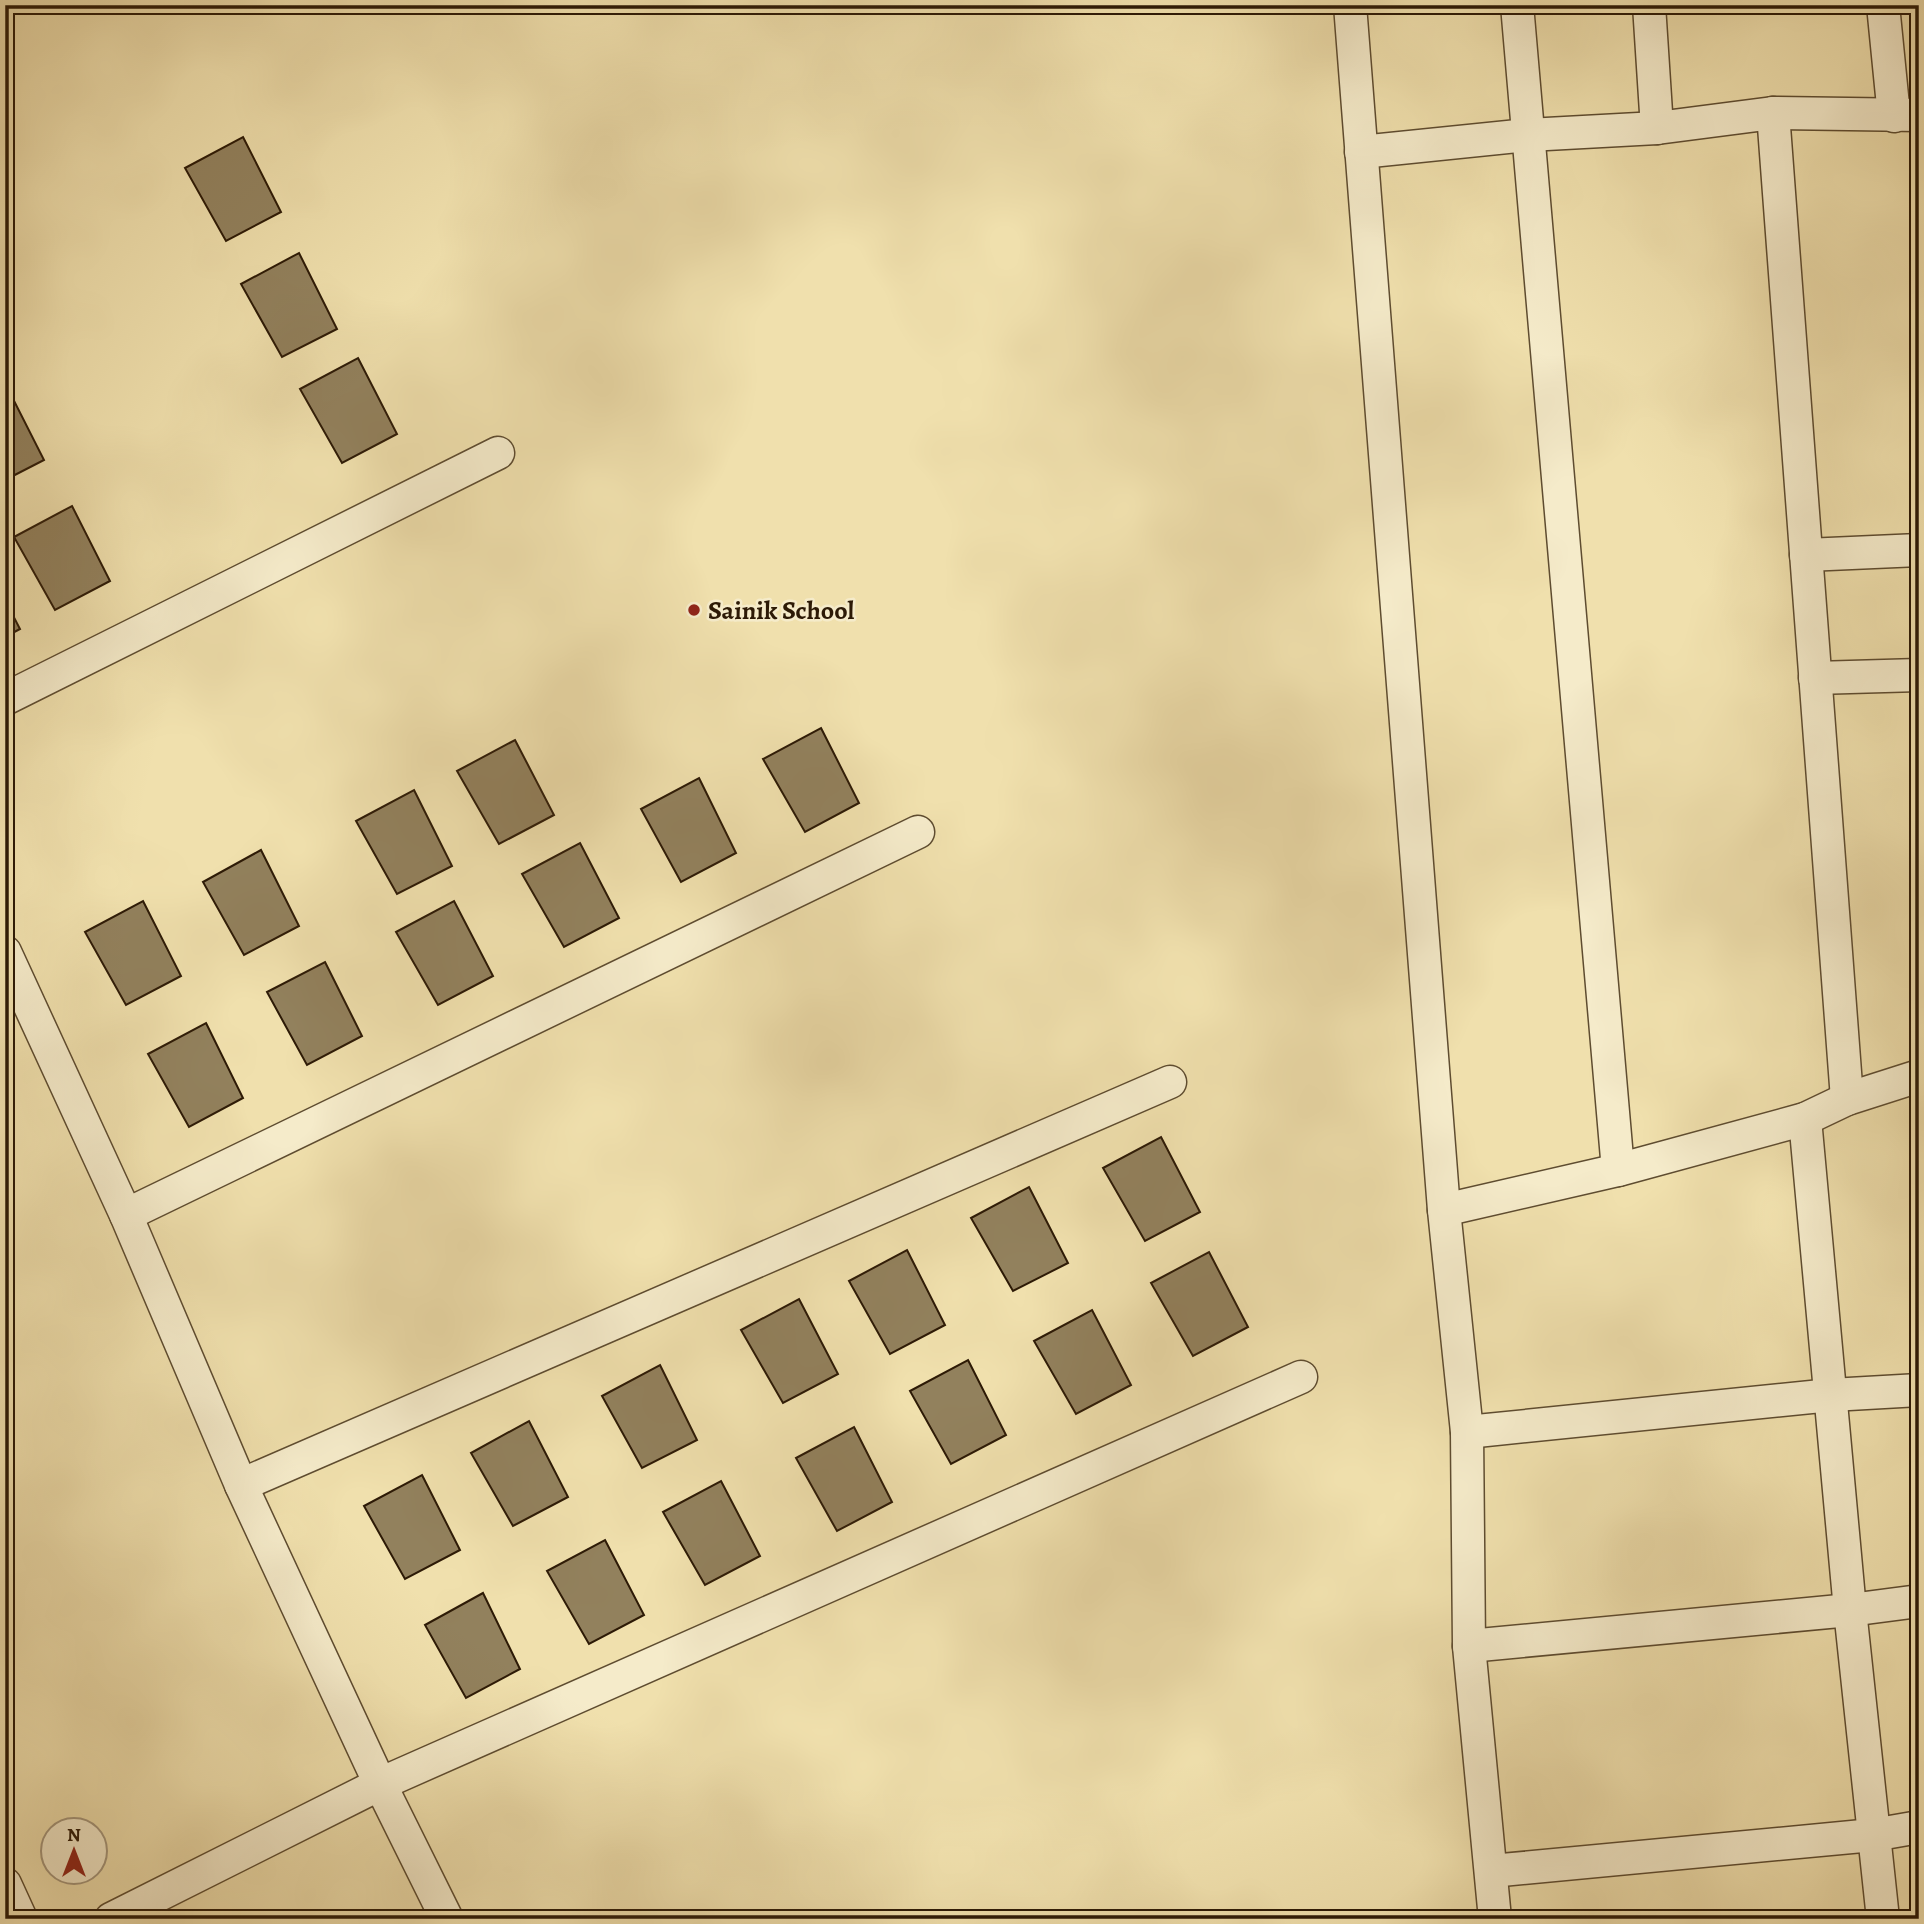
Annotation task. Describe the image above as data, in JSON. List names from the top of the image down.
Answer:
{
  "places": ["Sainik School"],
  "north": "top"
}
